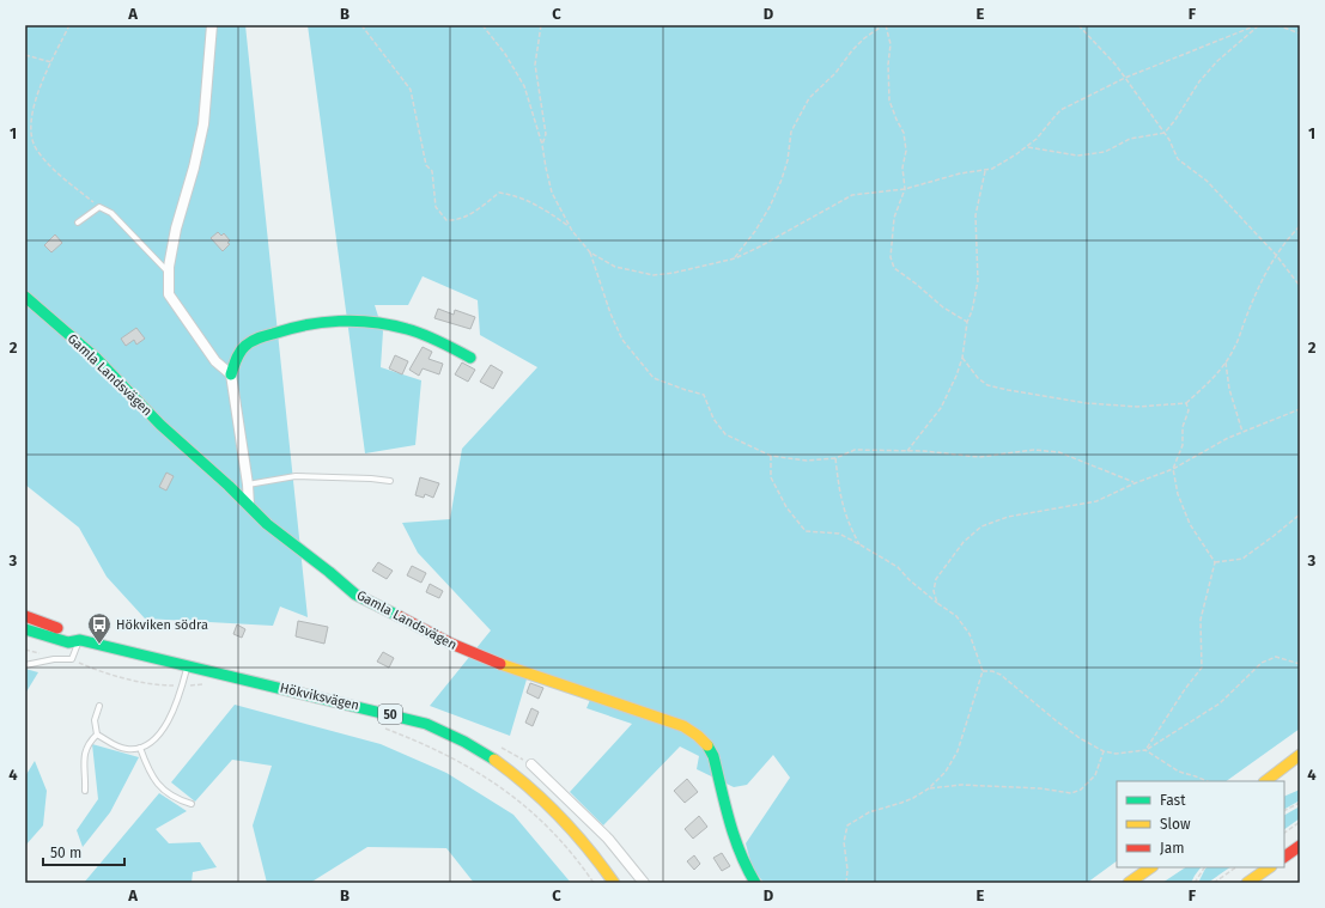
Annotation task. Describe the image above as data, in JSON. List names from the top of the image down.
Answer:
{
  "streets": {
    "main road": ["Gamla Landsvägen", "Hökviksvägen", "50"]
  },
  "places": {
    "bus stop": ["Hökviken södra"]
  },
  "legend": ["Fast", "Slow", "Jam"],
  "scale_bar": "50 m",
  "grid": {
    "columns": [
      "A",
      "B",
      "C",
      "D",
      "E",
      "F"
    ],
    "rows": [
      "1",
      "2",
      "3",
      "4"
    ]
  }
}
